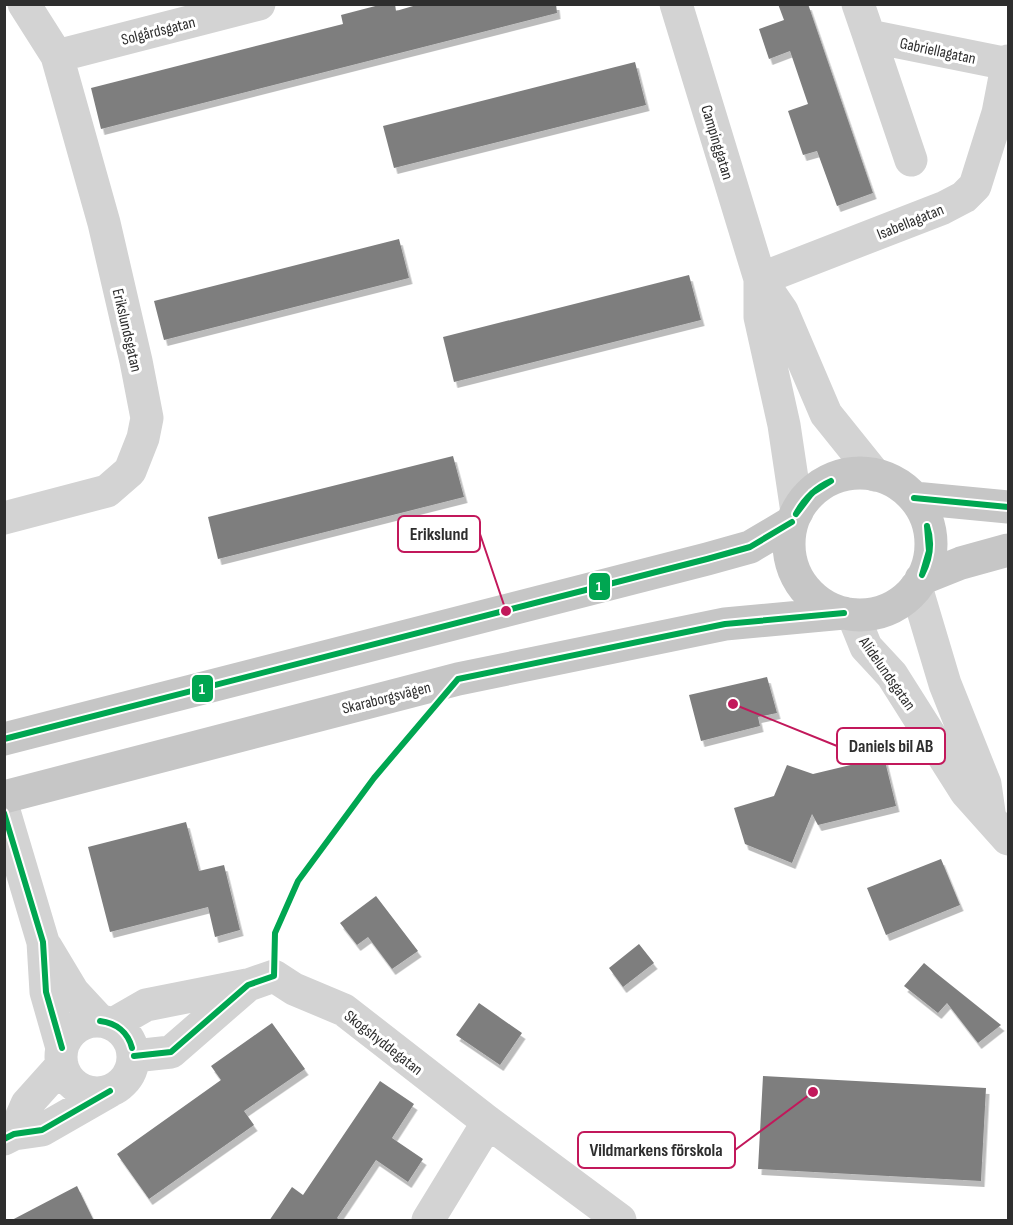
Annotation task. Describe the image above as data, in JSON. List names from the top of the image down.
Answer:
{
  "streets": {
    "main road": ["Skaraborgsvägen"],
    "street": [
      "Solgårdsgatan",
      "Gabriellagatan",
      "Campinggatan",
      "Isabellagatan",
      "Erikslundsgatan",
      "Alidelundsgatan",
      "Skogshyddegatan"
    ]
  },
  "crossings": [
    ["Solgårdsgatan", "Erikslundsgatan"],
    ["Gabriellagatan", "Isabellagatan"],
    ["Campinggatan", "Isabellagatan"],
    ["Campinggatan", "Alidelundsgatan"],
    ["Campinggatan", "Skaraborgsvägen"],
    ["Alidelundsgatan", "Skaraborgsvägen"]
  ],
  "places": ["Erikslund", "Daniels bil AB", "Vildmarkens förskola"],
  "lines": ["transit line 1"]
}
